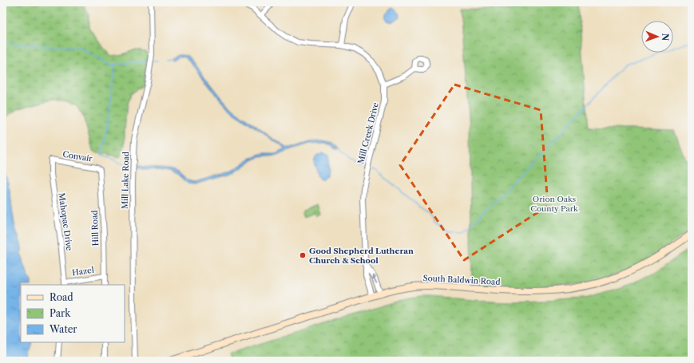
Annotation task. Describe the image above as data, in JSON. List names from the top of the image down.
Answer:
{
  "streets": {
    "main road": ["South Baldwin Road"],
    "street": [
      "Mill Creek Drive",
      "Convair",
      "Mill Lake Road",
      "Mahopac Drive",
      "Hill Road",
      "Hazel"
    ]
  },
  "crossings": [
    ["Mill Creek Drive", "South Baldwin Road"],
    ["Convair", "Mahopac Drive"],
    ["Convair", "Hill Road"],
    ["Mahopac Drive", "Hazel"],
    ["Hill Road", "Hazel"]
  ],
  "parks": ["Orion Oaks County Park"],
  "places": ["Good Shepherd Lutheran Church & School"],
  "legend": ["Road", "Park", "Water"],
  "north": "right"
}
